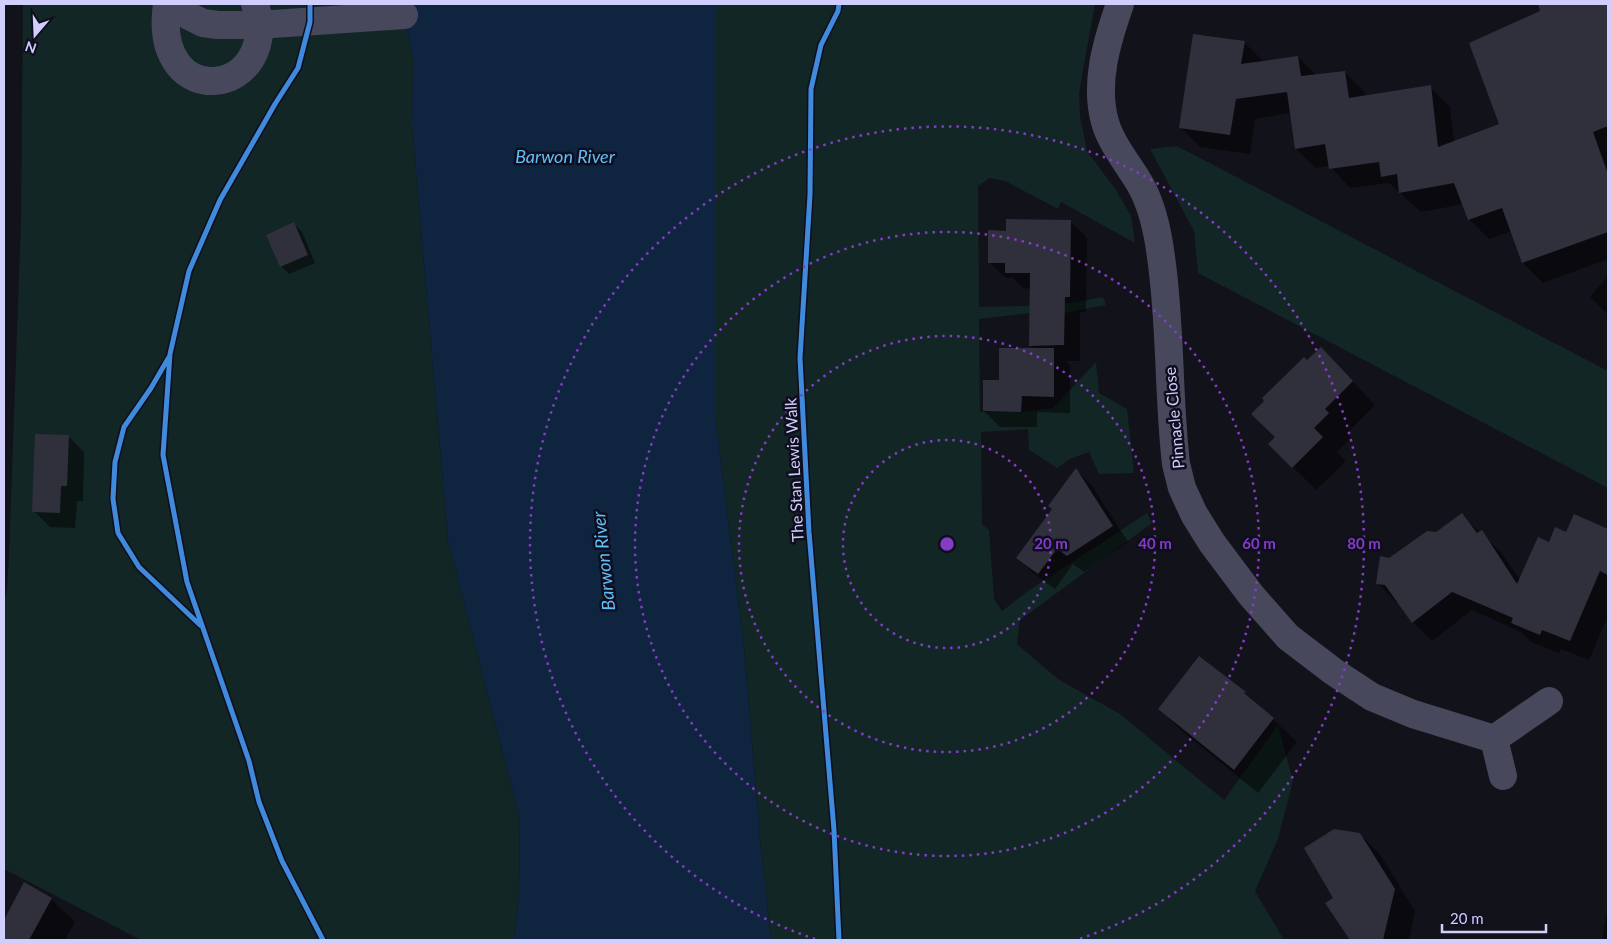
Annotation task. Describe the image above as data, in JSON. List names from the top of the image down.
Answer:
{
  "streets": {
    "street": ["Pinnacle Close"],
    "cycle path": ["The Stan Lewis Walk"]
  },
  "water": ["Barwon River"],
  "scale_bar": "20 m",
  "north": "bottom",
  "rings": [
    "20 m",
    "40 m",
    "60 m",
    "80 m"
  ]
}
